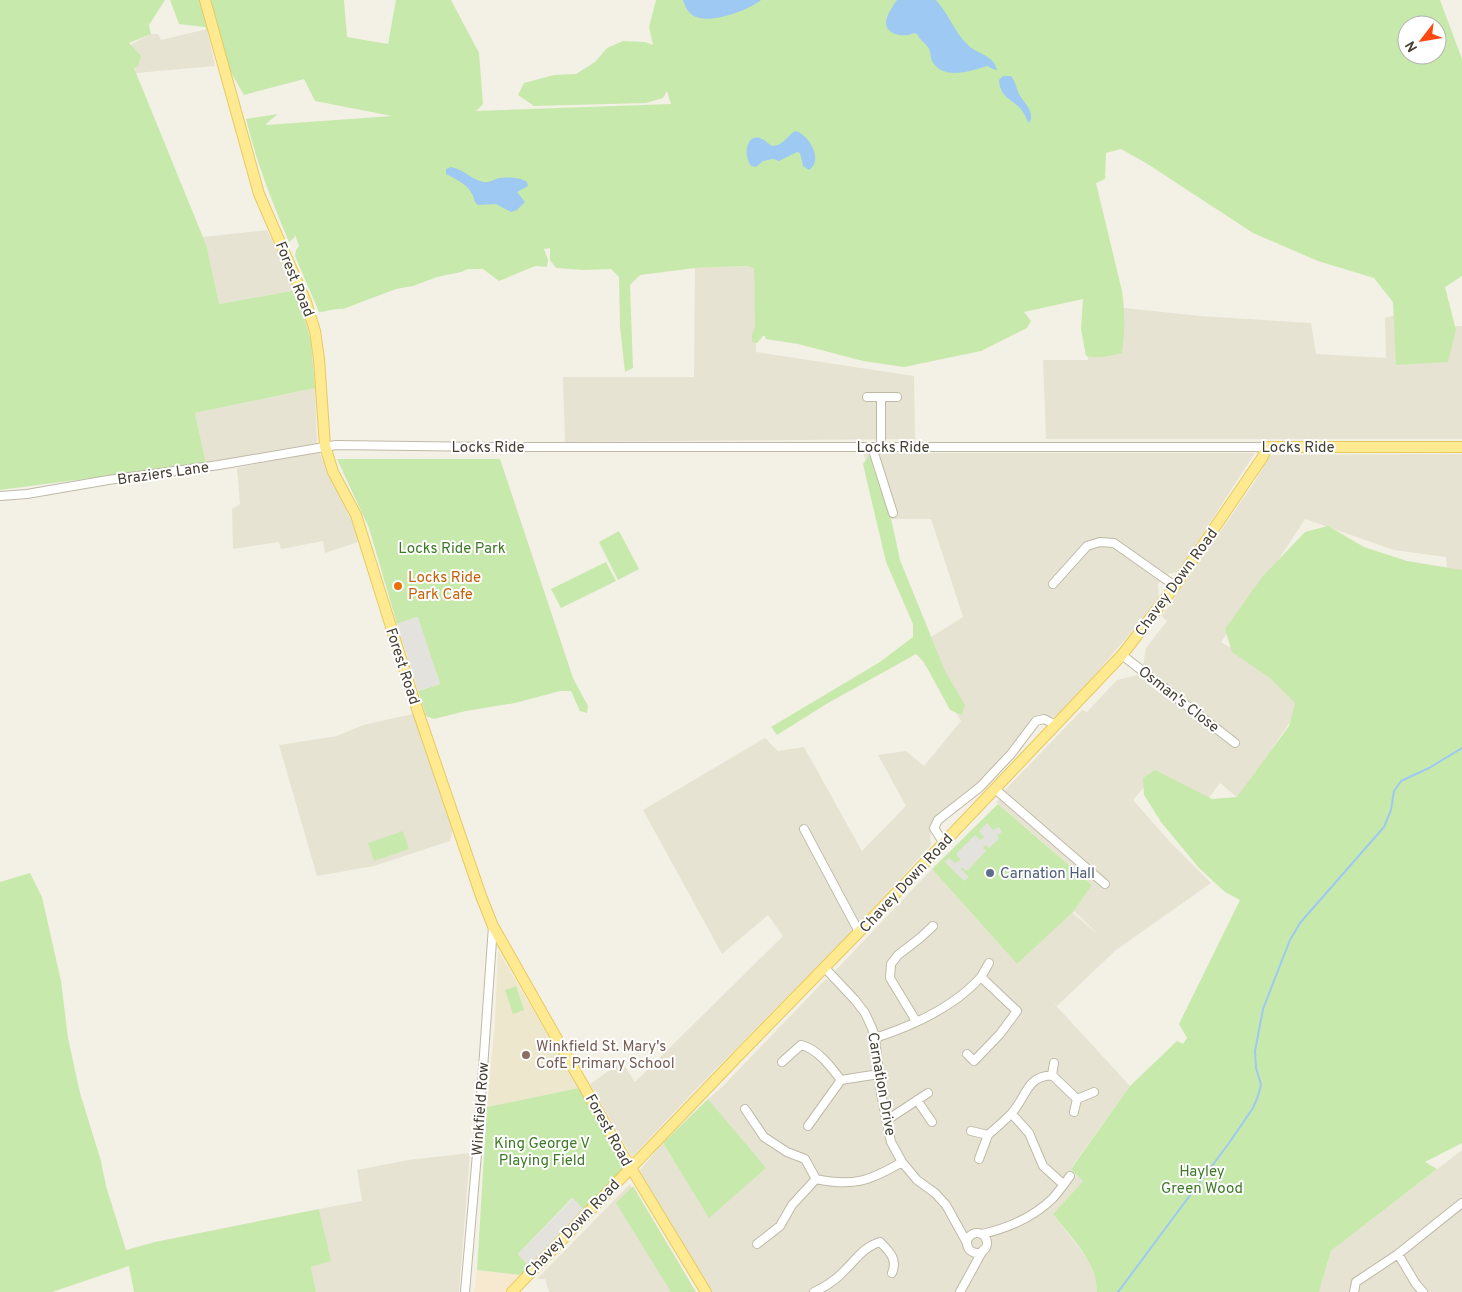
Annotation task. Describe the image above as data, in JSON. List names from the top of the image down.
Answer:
{
  "streets": {
    "main road": ["Forest Road", "Locks Ride", "Chavey Down Road"],
    "street": [
      "Braziers Lane",
      "Osman's Close",
      "Carnation Drive",
      "Winkfield Row"
    ]
  },
  "crossings": [
    ["Forest Road", "Locks Ride"],
    ["Forest Road", "Braziers Lane"],
    ["Forest Road", "Chavey Down Road"],
    ["Forest Road", "Winkfield Row"],
    ["Locks Ride", "Braziers Lane"],
    ["Locks Ride", "Chavey Down Road"],
    ["Chavey Down Road", "Osman's Close"],
    ["Chavey Down Road", "Carnation Drive"]
  ],
  "parks": ["Locks Ride Park", "King George V Playing Field", "Hayley Green Wood"],
  "places": ["Locks Ride Park Cafe", "Carnation Hall", "Winkfield St. Mary's CofE Primary School"],
  "north": "bottom left"
}
